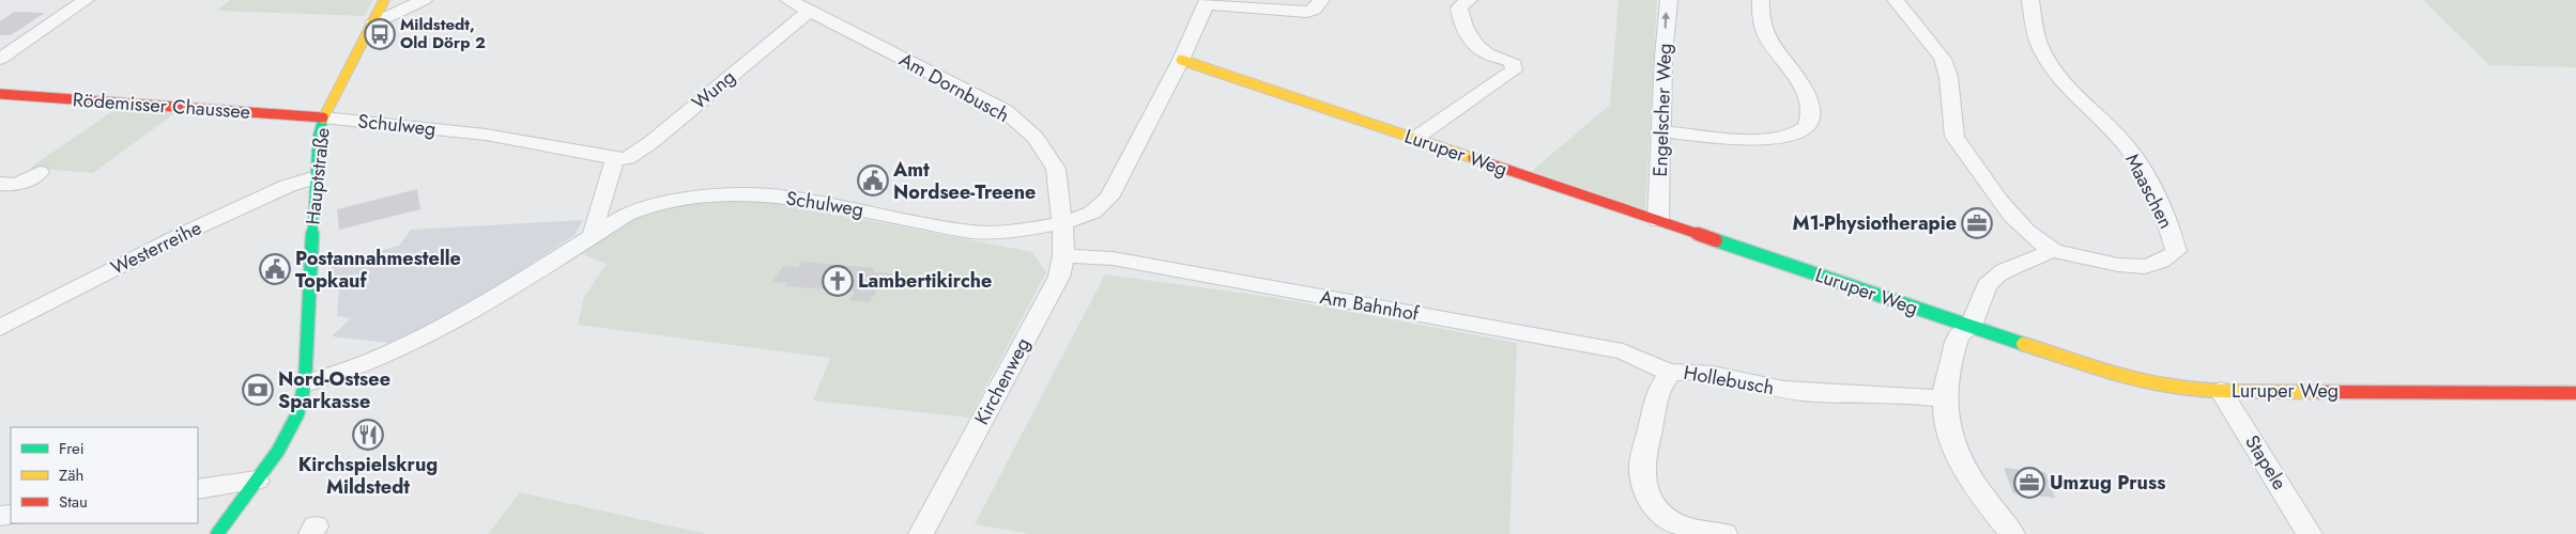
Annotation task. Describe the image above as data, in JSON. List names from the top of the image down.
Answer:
{
  "streets": {
    "street": [
      "Am Dornbusch",
      "Wung",
      "Rödemisser Chaussee",
      "Engelscher Weg",
      "Schulweg",
      "Luruper Weg",
      "Hauptstraße",
      "Maaschen",
      "Westerreihe",
      "Am Bahnhof",
      "Hollebusch",
      "Kirchenweg",
      "Stapele"
    ]
  },
  "crossings": [
    ["Am Dornbusch", "Wung"],
    ["Am Dornbusch", "Schulweg"],
    ["Am Dornbusch", "Kirchenweg"],
    ["Wung", "Schulweg"],
    ["Rödemisser Chaussee", "Schulweg"],
    ["Rödemisser Chaussee", "Hauptstraße"],
    ["Engelscher Weg", "Luruper Weg"],
    ["Schulweg", "Hauptstraße"],
    ["Schulweg", "Kirchenweg"],
    ["Luruper Weg", "Stapele"],
    ["Hauptstraße", "Westerreihe"],
    ["Am Bahnhof", "Hollebusch"],
    ["Am Bahnhof", "Kirchenweg"]
  ],
  "one_way": ["Engelscher Weg"],
  "places": {
    "bus stop": ["Mildstedt, Old Dörp 2"],
    "public building": ["Amt Nordsee-Treene", "Postannahmestelle Topkauf"],
    "office": ["M1-Physiotherapie", "Umzug Pruss"],
    "church": ["Lambertikirche"],
    "bank": ["Nord-Ostsee Sparkasse"],
    "restaurant": ["Kirchspielskrug Mildstedt"]
  },
  "legend": ["Frei", "Zäh", "Stau"]
}
